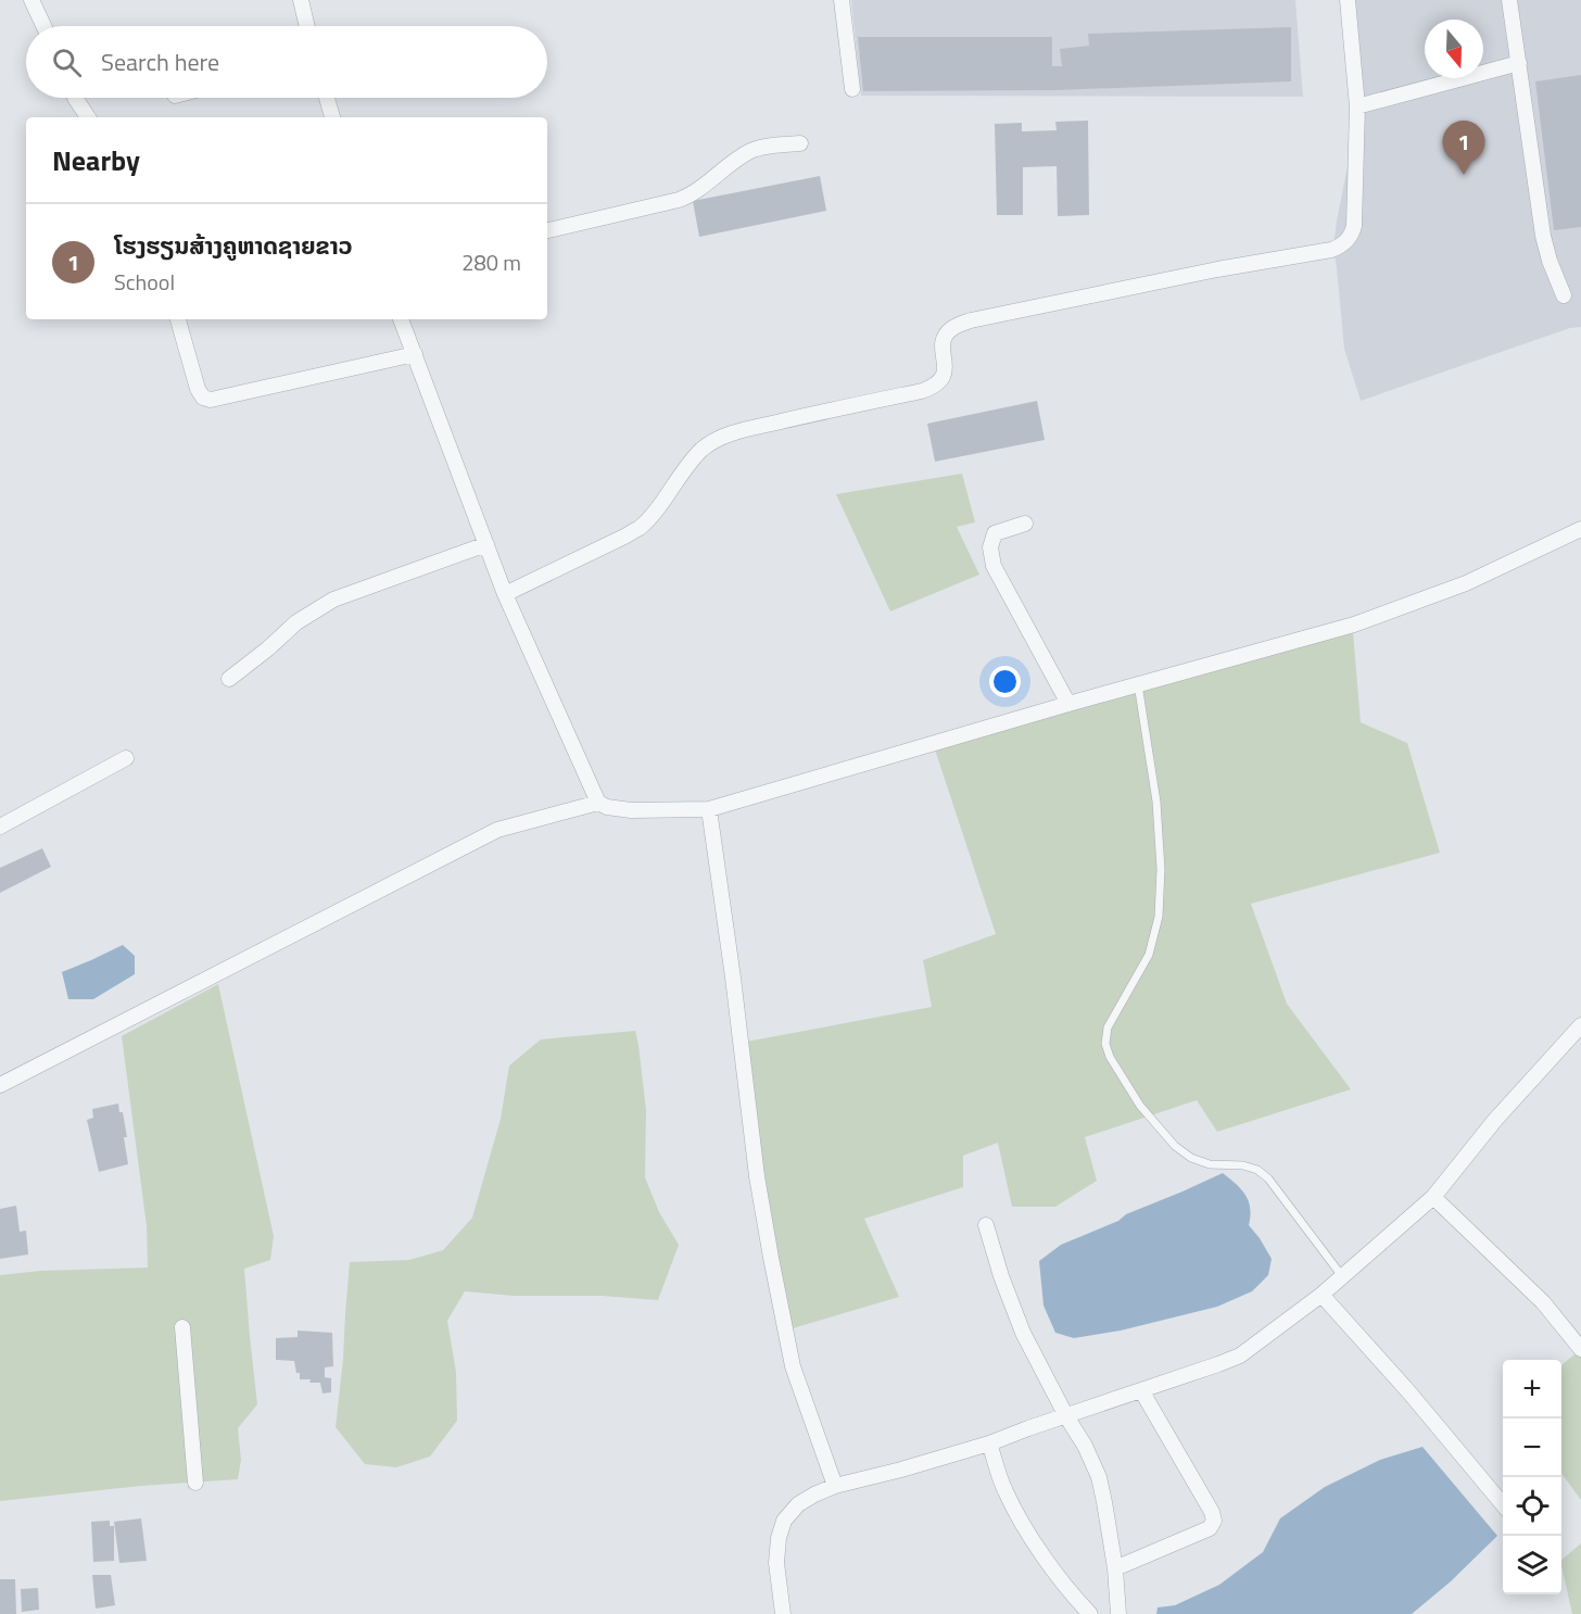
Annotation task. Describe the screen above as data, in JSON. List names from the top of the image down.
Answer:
{
  "north": "bottom",
  "page": {
    "search": "Search here",
    "heading": "Nearby",
    "pins": "1",
    "list": [
      {
        "mark": "1",
        "name": "ໂຮງຮຽນສ້າງຄູຫາດຊາຍຂາວ",
        "note": "School",
        "value": "280 m"
      }
    ],
    "map_buttons": ["+", "−"]
  }
}
